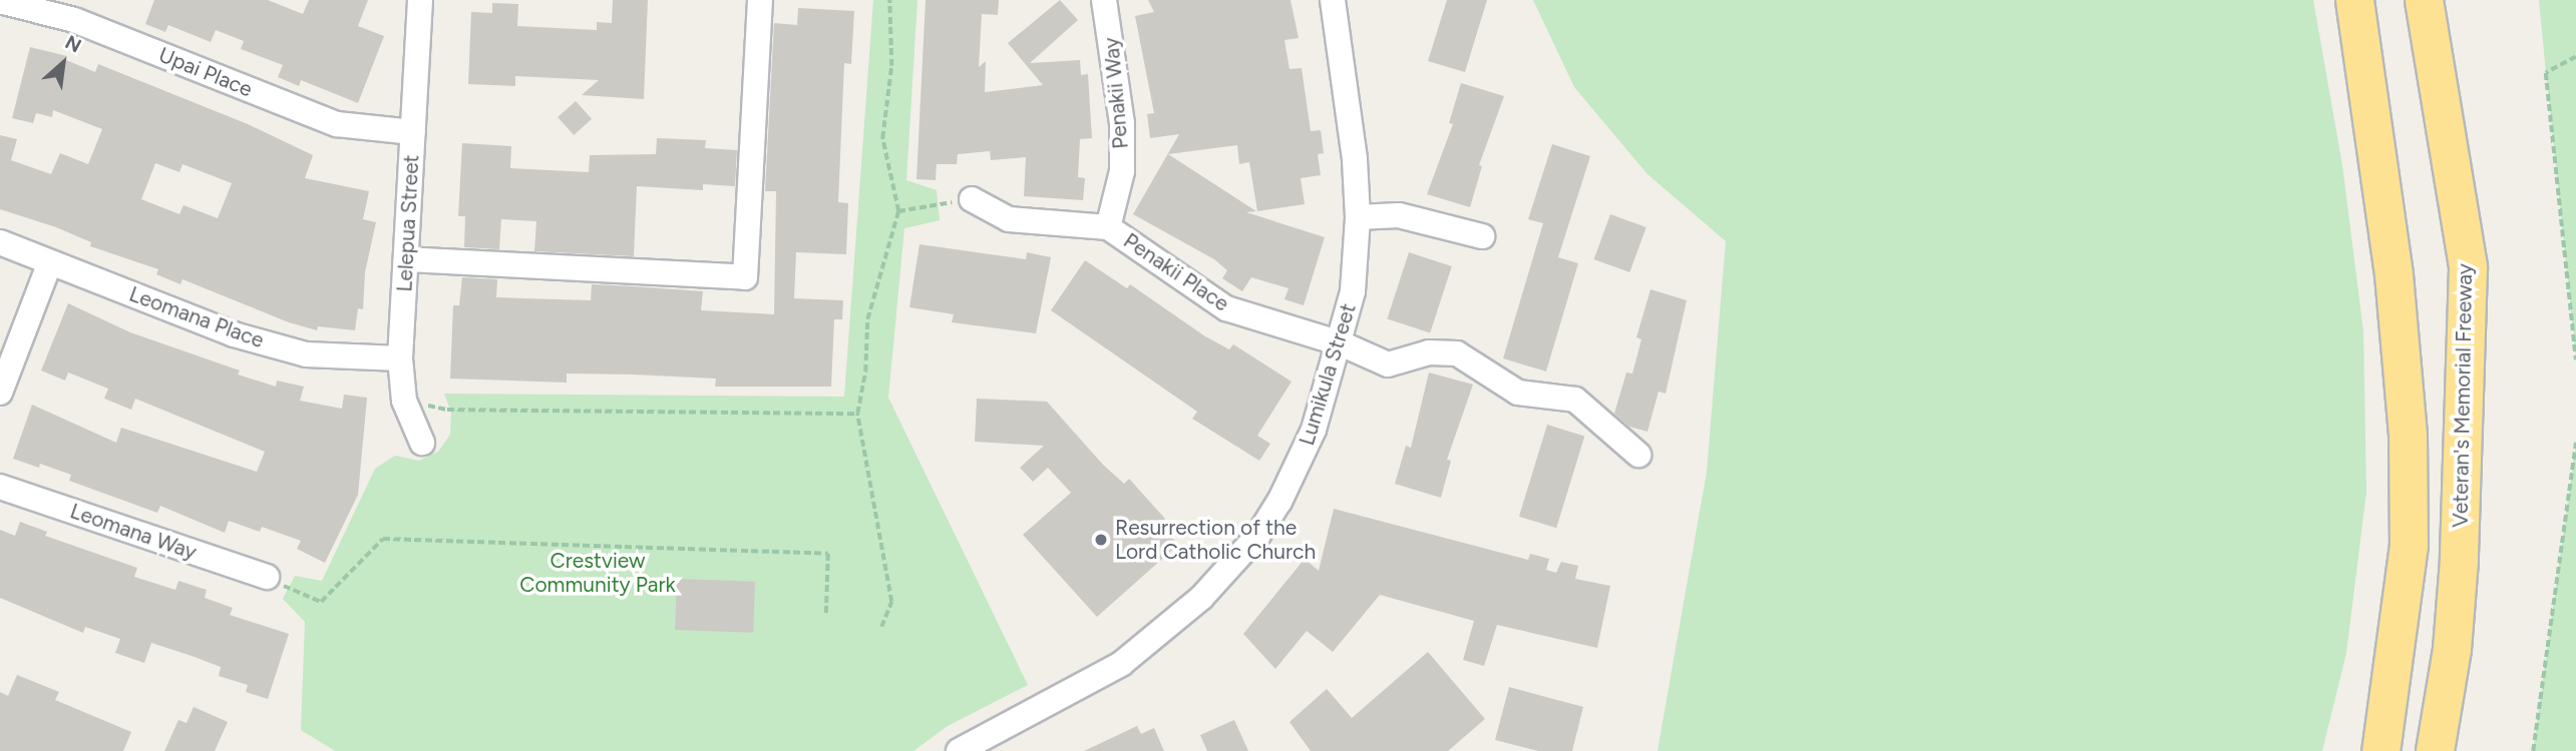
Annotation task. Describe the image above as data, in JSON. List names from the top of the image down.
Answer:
{
  "streets": {
    "highway": ["Veteran's Memorial Freeway"],
    "street": [
      "Upai Place",
      "Penakii Way",
      "Lelepua Street",
      "Penakii Place",
      "Leomana Place",
      "Lumikula Street",
      "Leomana Way"
    ]
  },
  "crossings": [
    ["Upai Place", "Lelepua Street"],
    ["Penakii Way", "Penakii Place"],
    ["Lelepua Street", "Leomana Place"],
    ["Penakii Place", "Lumikula Street"]
  ],
  "parks": ["Crestview Community Park"],
  "places": ["Resurrection of the Lord Catholic Church"],
  "north": "top right"
}
